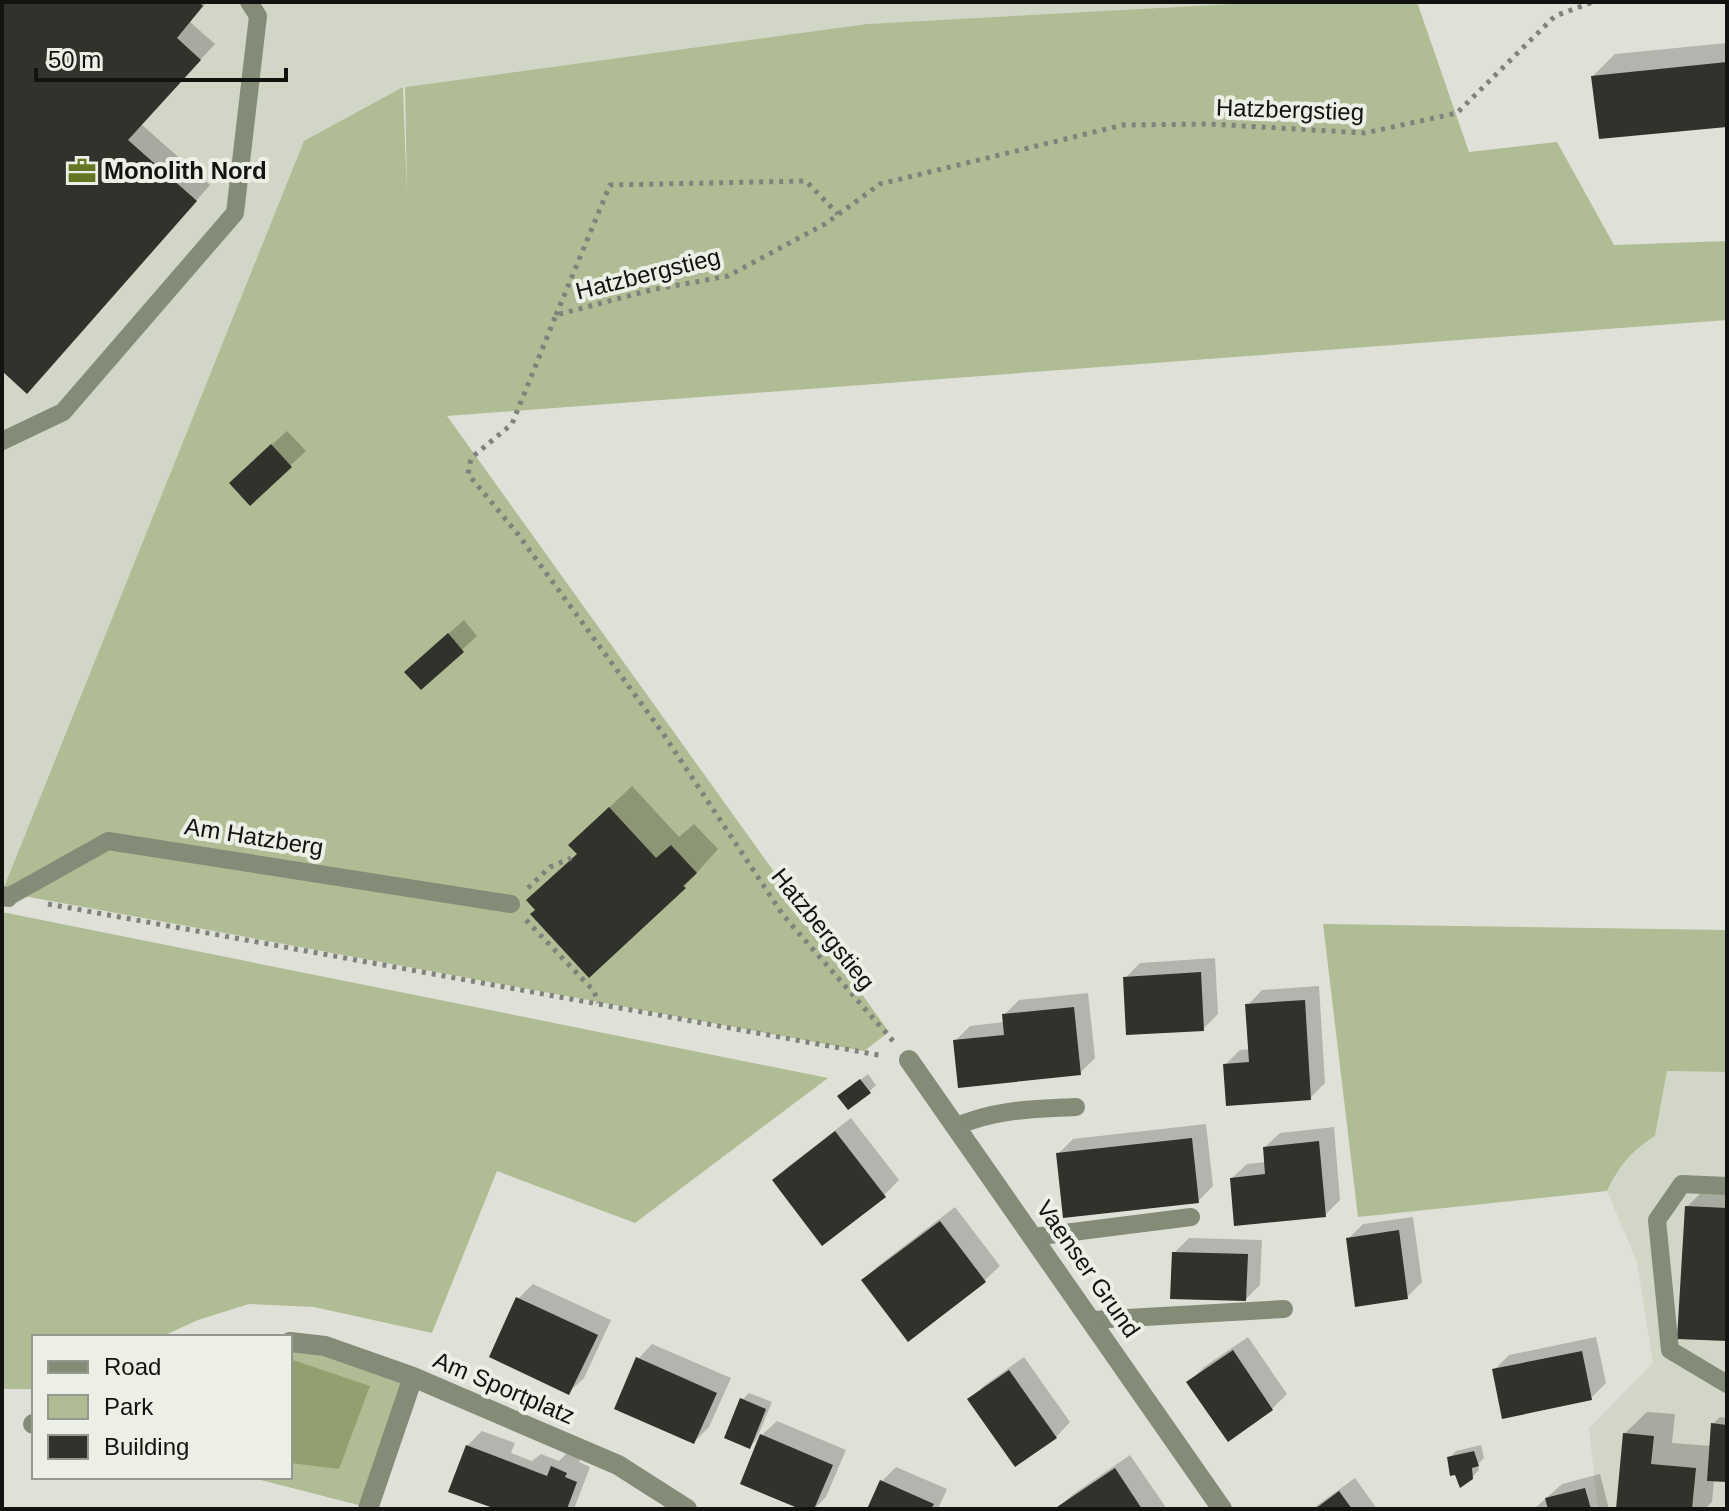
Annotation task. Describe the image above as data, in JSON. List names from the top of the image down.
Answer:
{
  "streets": {
    "street": ["Vaenser Grund", "Am Sportplatz"],
    "lane": ["Am Hatzberg"],
    "path": ["Hatzbergstieg"]
  },
  "crossings": [
    ["Hatzbergstieg", "Vaenser Grund"]
  ],
  "places": {
    "office": ["Monolith Nord"]
  },
  "legend": ["Road", "Park", "Building"],
  "scale_bar": "50 m"
}
